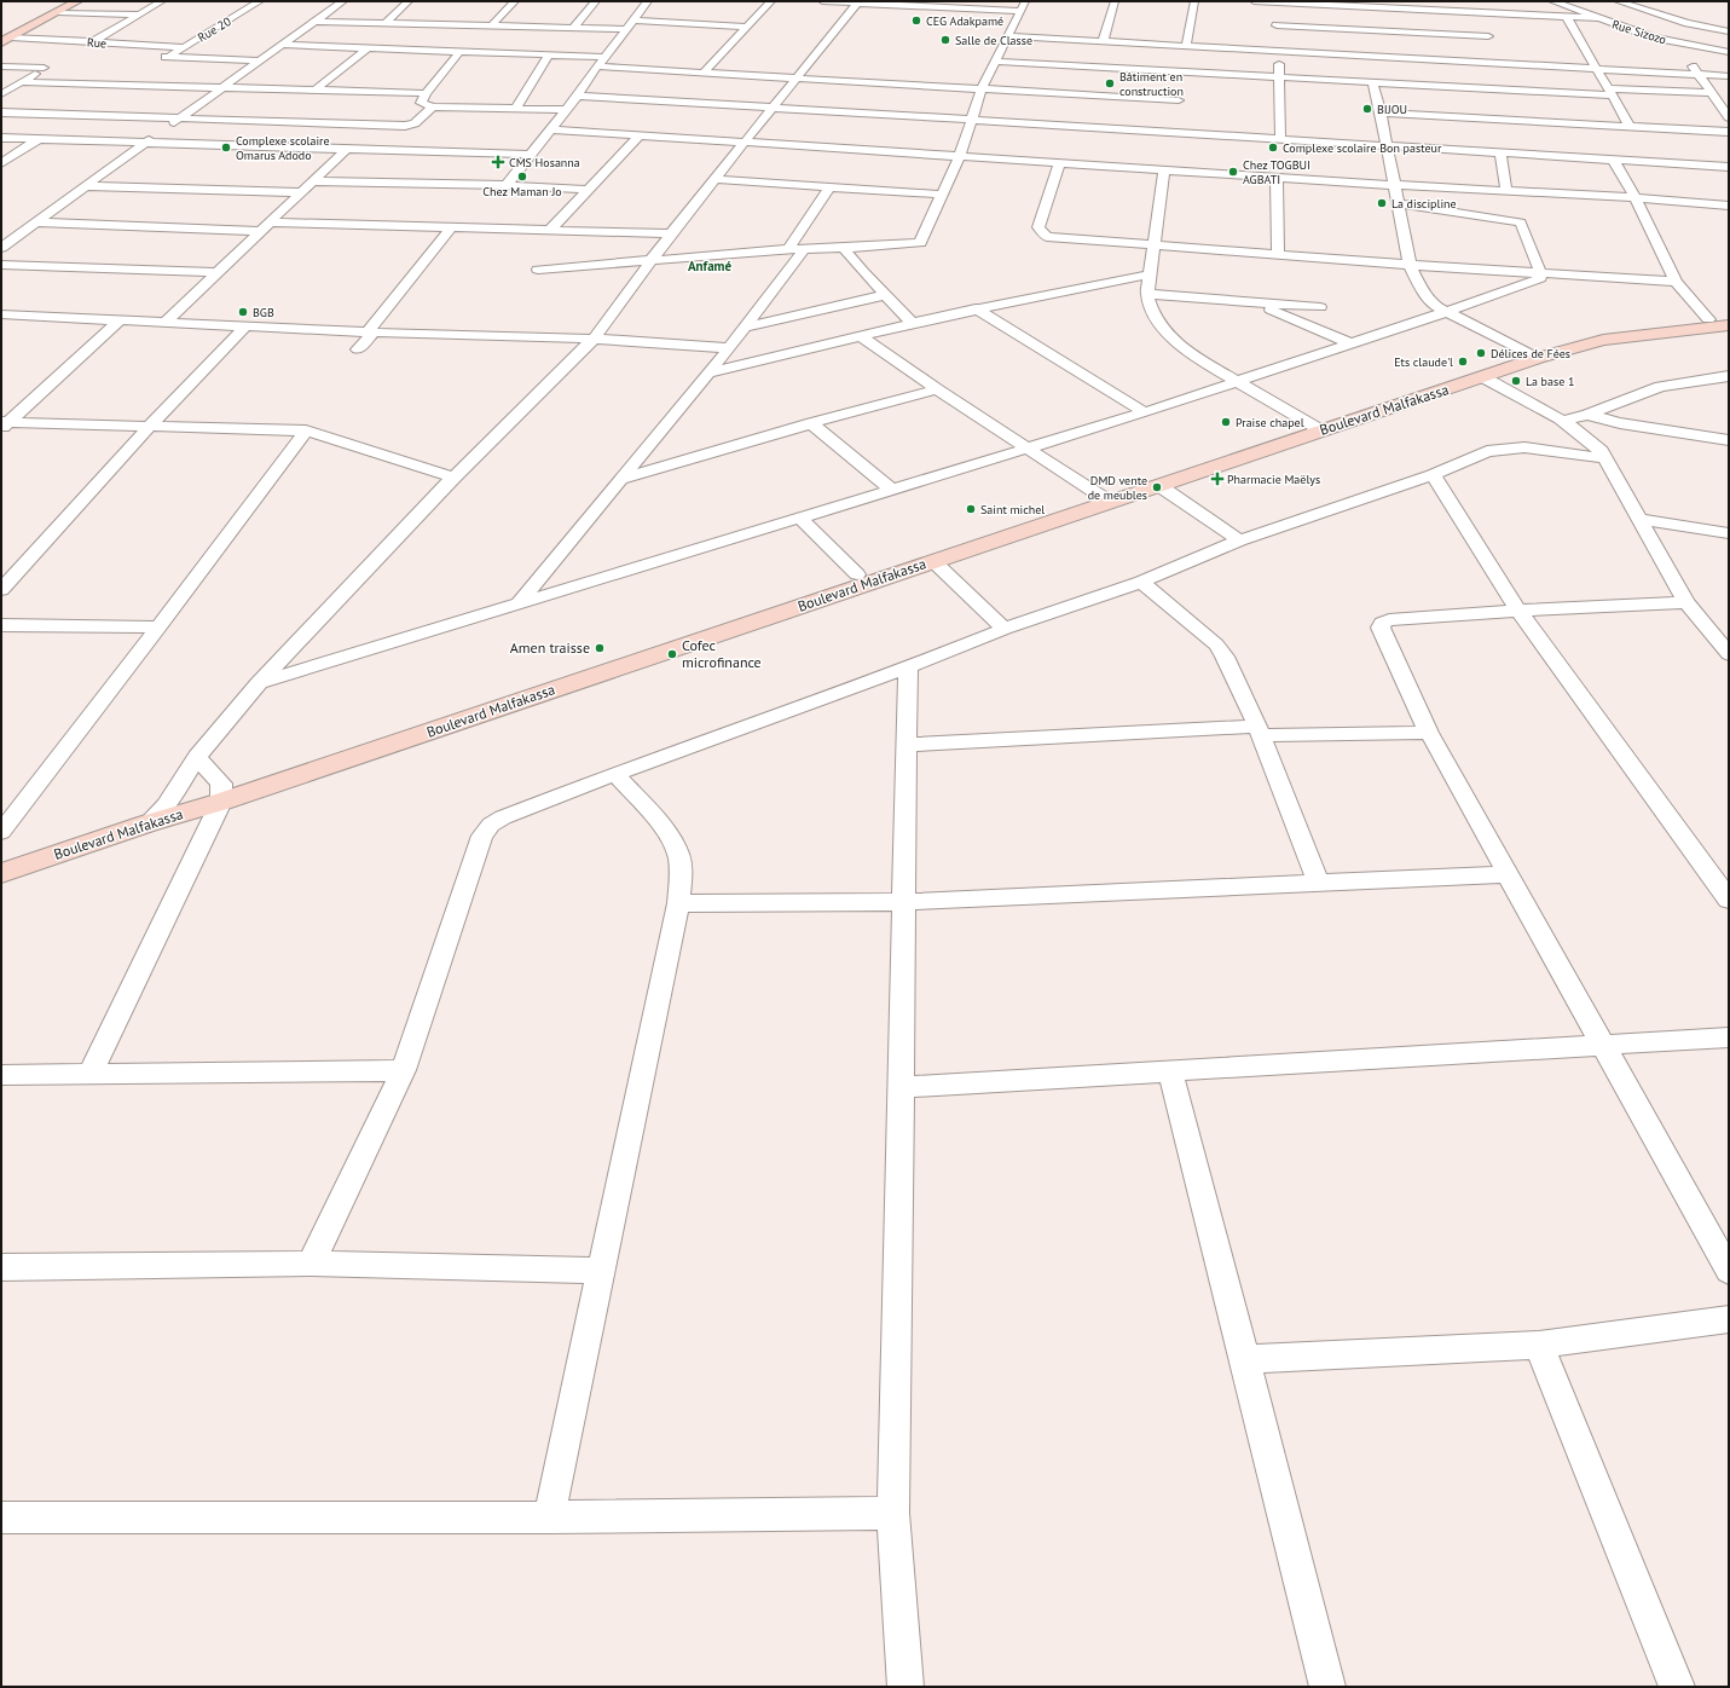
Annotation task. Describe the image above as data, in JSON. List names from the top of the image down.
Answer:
{
  "streets": {
    "main road": ["Boulevard Malfakassa"],
    "street": ["Rue 20", "Rue Sizozo", "Rue"]
  },
  "crossings": [
    ["Rue 20", "Rue"]
  ],
  "districts": ["Anfamé"],
  "places": {
    "other": [
      "CEG Adakpamé",
      "Salle de Classe",
      "Bâtiment en construction",
      "BIJOU",
      "Complexe scolaire Omarus Adodo",
      "Complexe scolaire Bon pasteur",
      "Chez TOGBUI AGBATI",
      "Chez Maman Jo",
      "La discipline",
      "BGB",
      "Délices de Fées",
      "Ets claude'l",
      "La base 1",
      "Praise chapel",
      "DMD vente de meubles",
      "Saint michel",
      "Amen traisse",
      "Cofec microfinance"
    ],
    "health": ["CMS Hosanna", "Pharmacie Maëlys"]
  }
}
